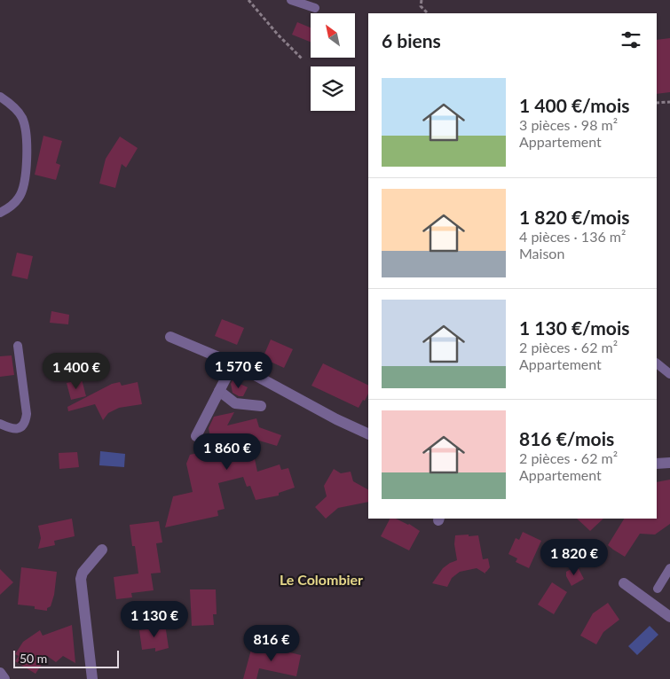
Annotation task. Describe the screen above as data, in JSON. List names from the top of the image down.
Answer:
{
  "districts": ["Le Colombier"],
  "scale_bar": "50 m",
  "north": "top left",
  "page": {
    "heading": "6 biens",
    "list": [
      {
        "name": "1 400 €/mois",
        "note": "3 pièces · 98 m² · Appartement"
      },
      {
        "name": "1 820 €/mois",
        "note": "4 pièces · 136 m² · Maison"
      },
      {
        "name": "1 130 €/mois",
        "note": "2 pièces · 62 m² · Appartement"
      },
      {
        "name": "816 €/mois",
        "note": "2 pièces · 62 m² · Appartement"
      }
    ],
    "price": [
      "1 570 €",
      "1 400 €",
      "1 860 €",
      "1 820 €",
      "1 130 €",
      "816 €"
    ],
    "scale": "50 m"
  }
}
